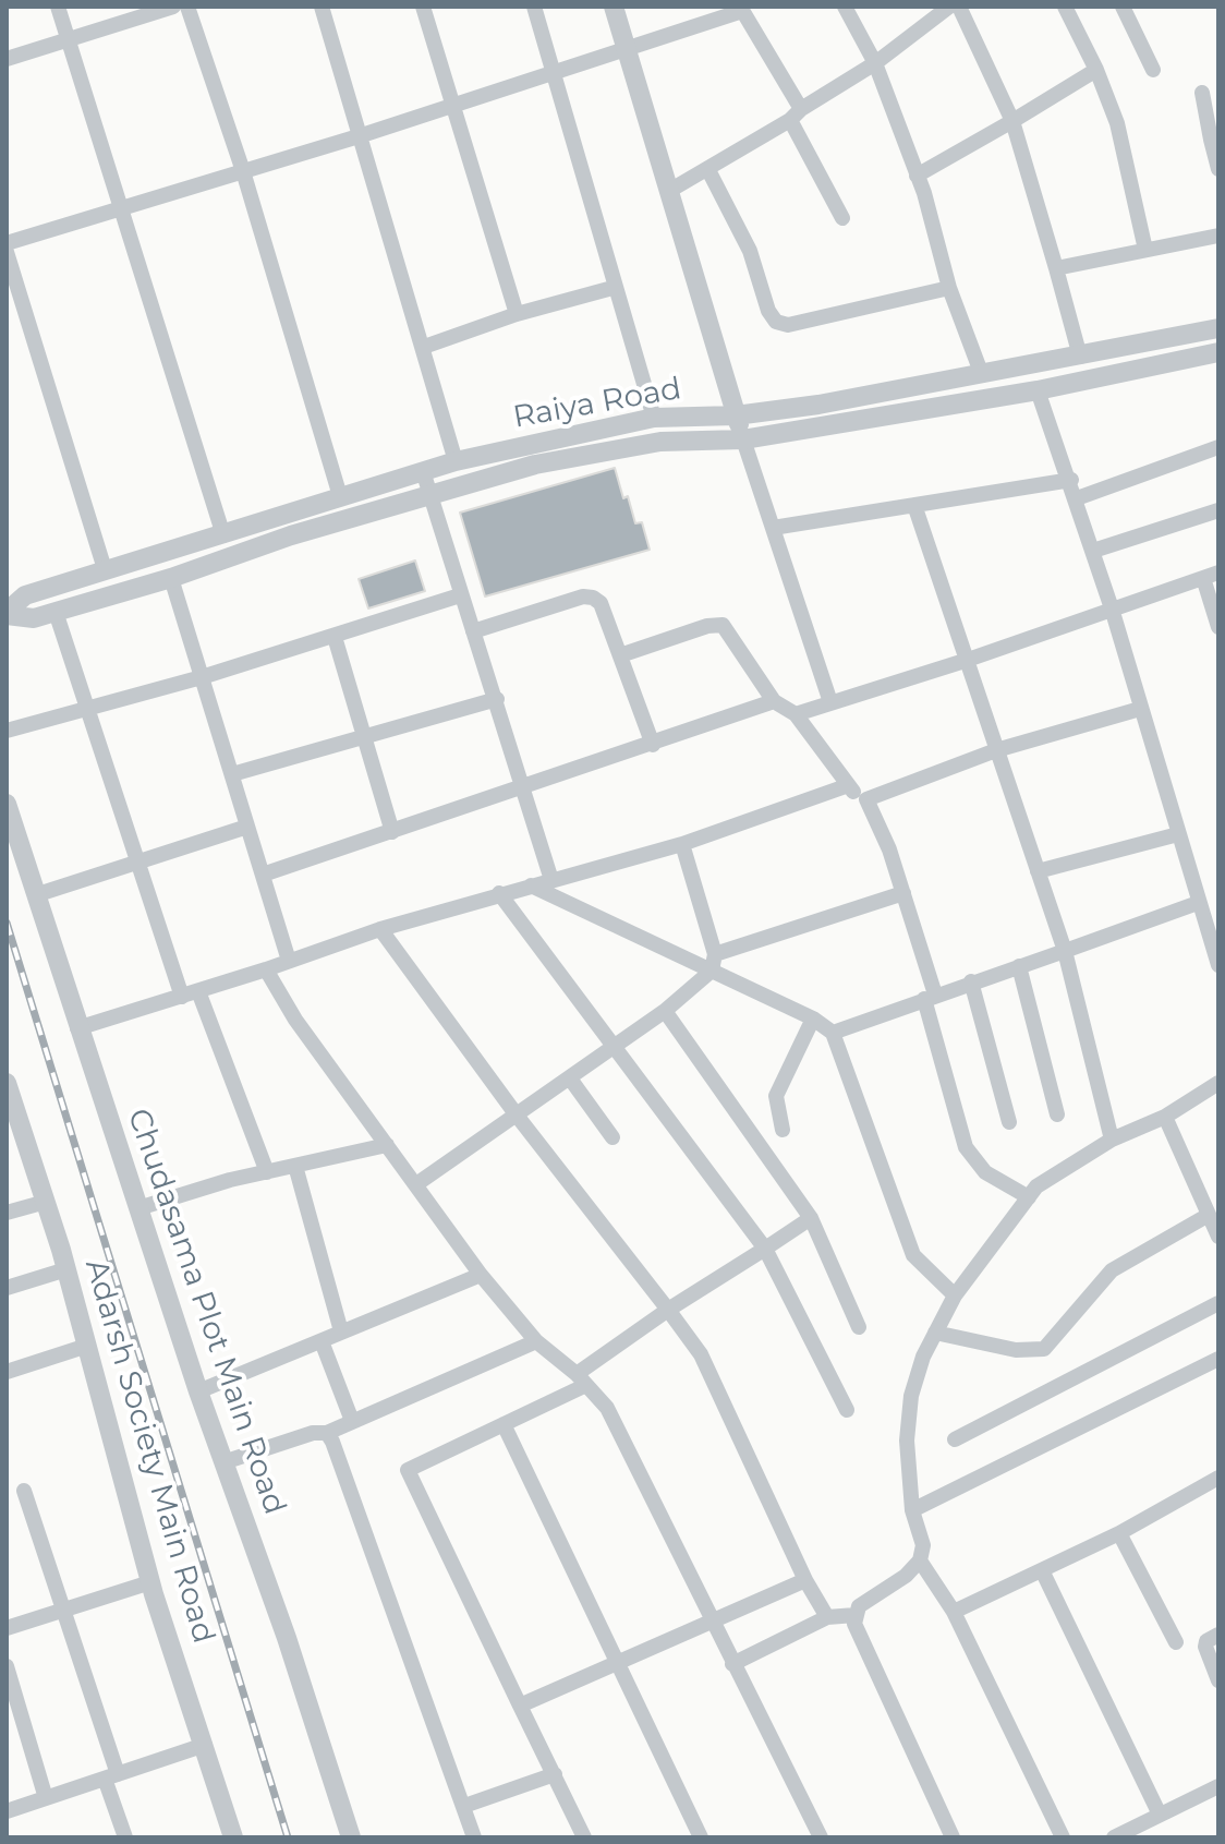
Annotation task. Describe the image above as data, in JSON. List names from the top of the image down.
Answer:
{
  "streets": {
    "street": ["Raiya Road", "Chudasama Plot Main Road", "Adarsh Society Main Road"]
  }
}
